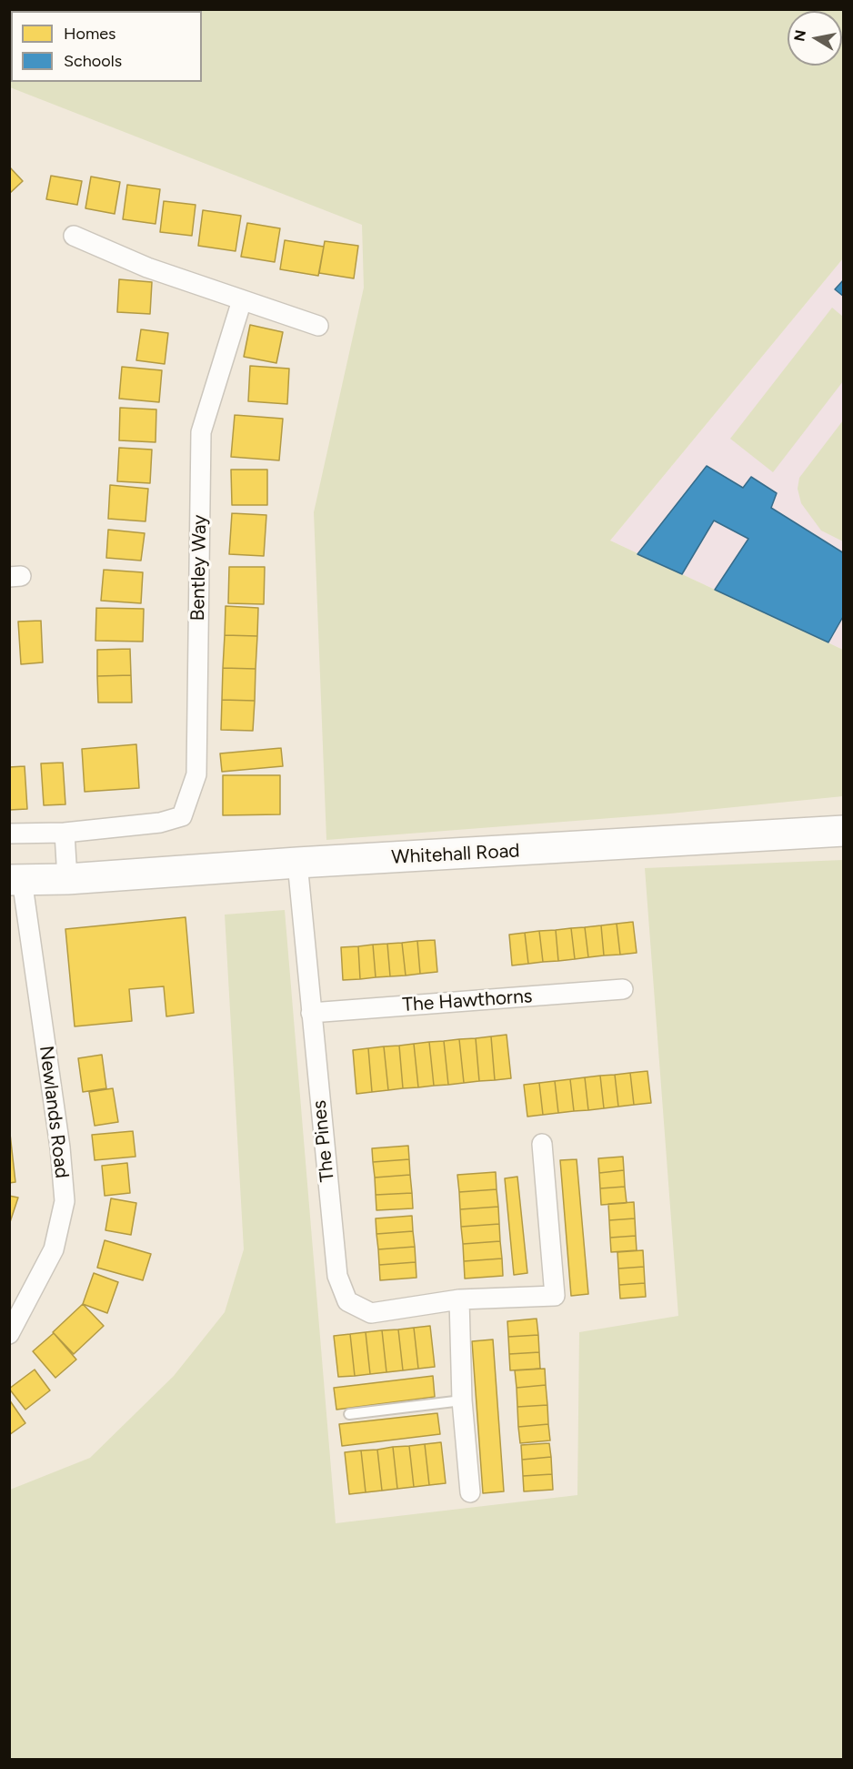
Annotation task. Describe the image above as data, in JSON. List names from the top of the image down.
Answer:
{
  "streets": {
    "main road": ["Whitehall Road"],
    "street": [
      "Bentley Way",
      "The Hawthorns",
      "Newlands Road",
      "The Pines"
    ]
  },
  "crossings": [
    ["Whitehall Road", "Newlands Road"],
    ["Whitehall Road", "The Pines"],
    ["The Hawthorns", "The Pines"]
  ],
  "legend": ["Homes", "Schools"],
  "north": "left"
}
